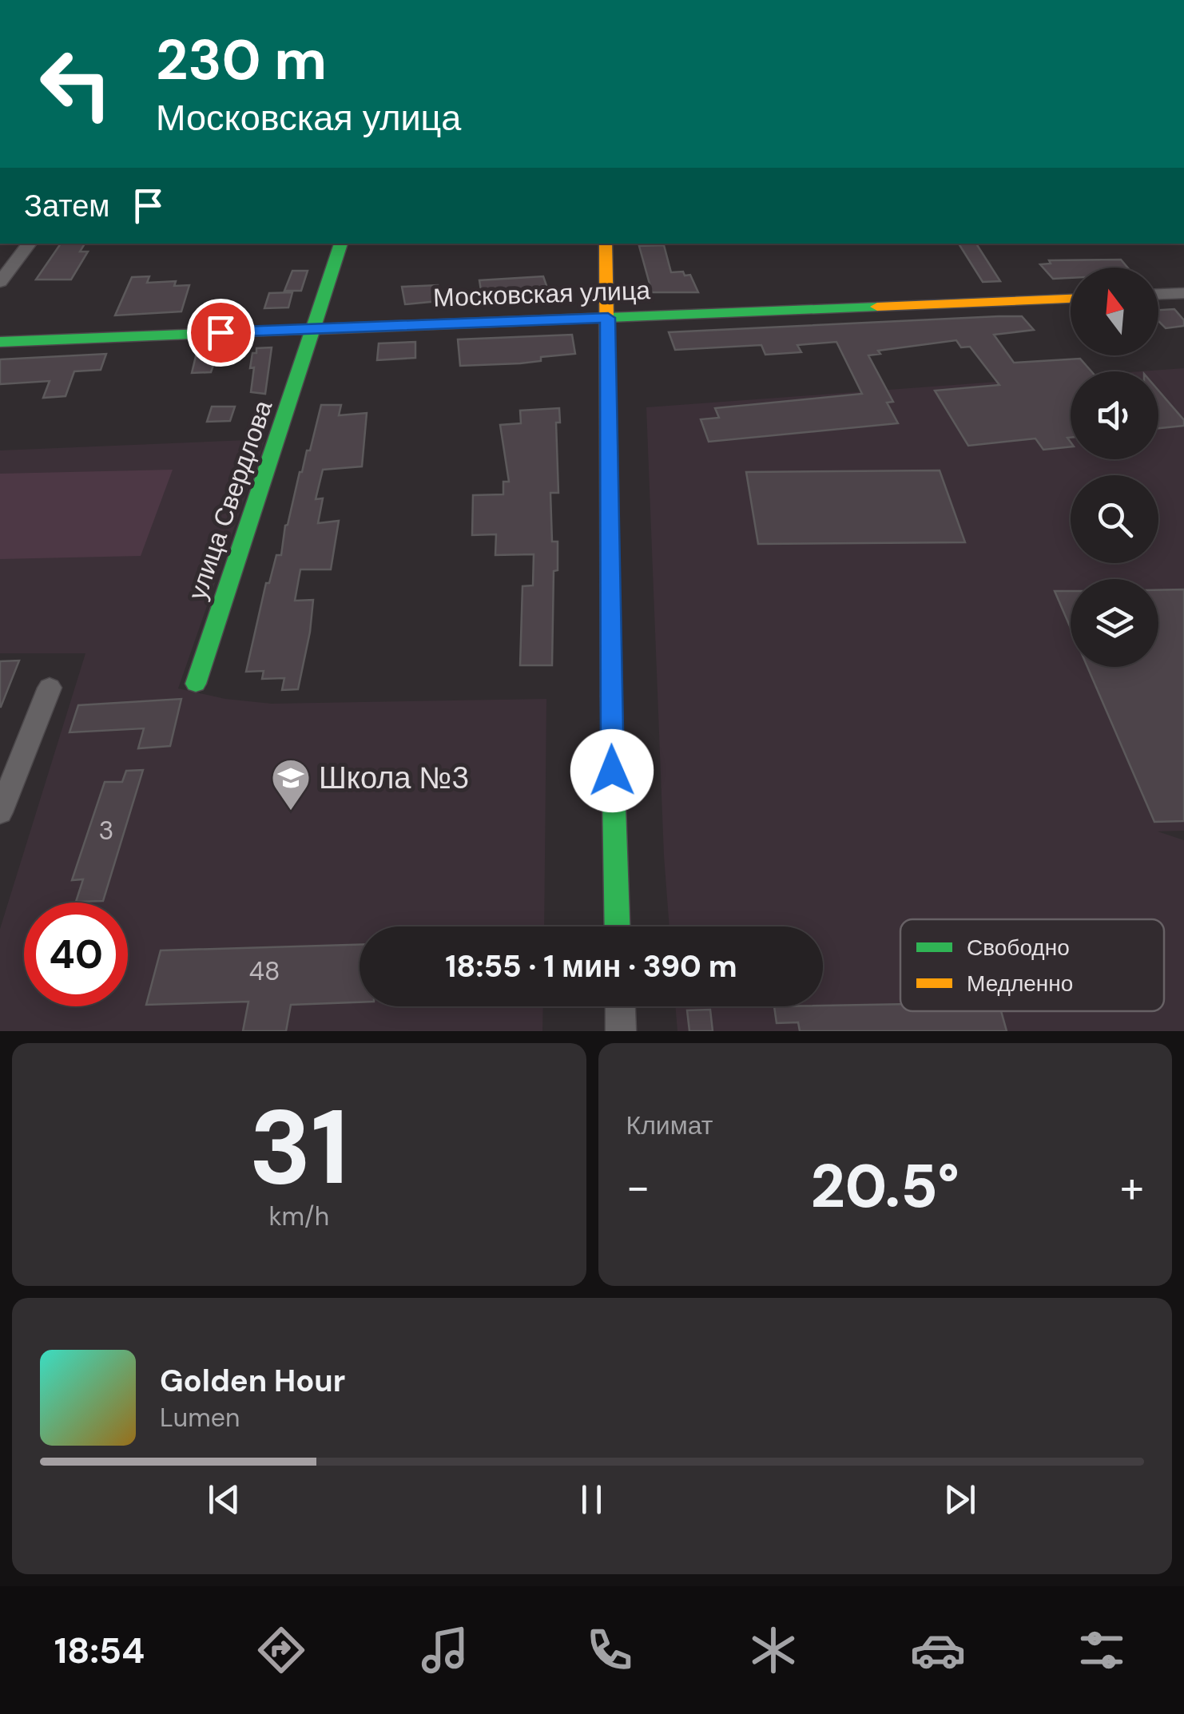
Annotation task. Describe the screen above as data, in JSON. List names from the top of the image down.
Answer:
{
  "streets": {
    "street": ["Московская улица", "улица Свердлова"]
  },
  "crossings": [
    ["Московская улица", "улица Свердлова"]
  ],
  "places": {
    "school or university": ["Школа №3"]
  },
  "house_numbers": ["3", "48"],
  "legend": ["Свободно", "Медленно"],
  "north": "top",
  "page": {
    "turn": ["230 m", "Московская улица"],
    "then": "Затем",
    "limit": "40",
    "trip": "18:55 · 1 мин · 390 m",
    "tile": [
      ["31", "km/h"],
      "Климат"
    ],
    "heat": ["−", "20.5°", "+"],
    "song": ["Golden Hour", "Lumen"],
    "tabs": "18:54"
  }
}
